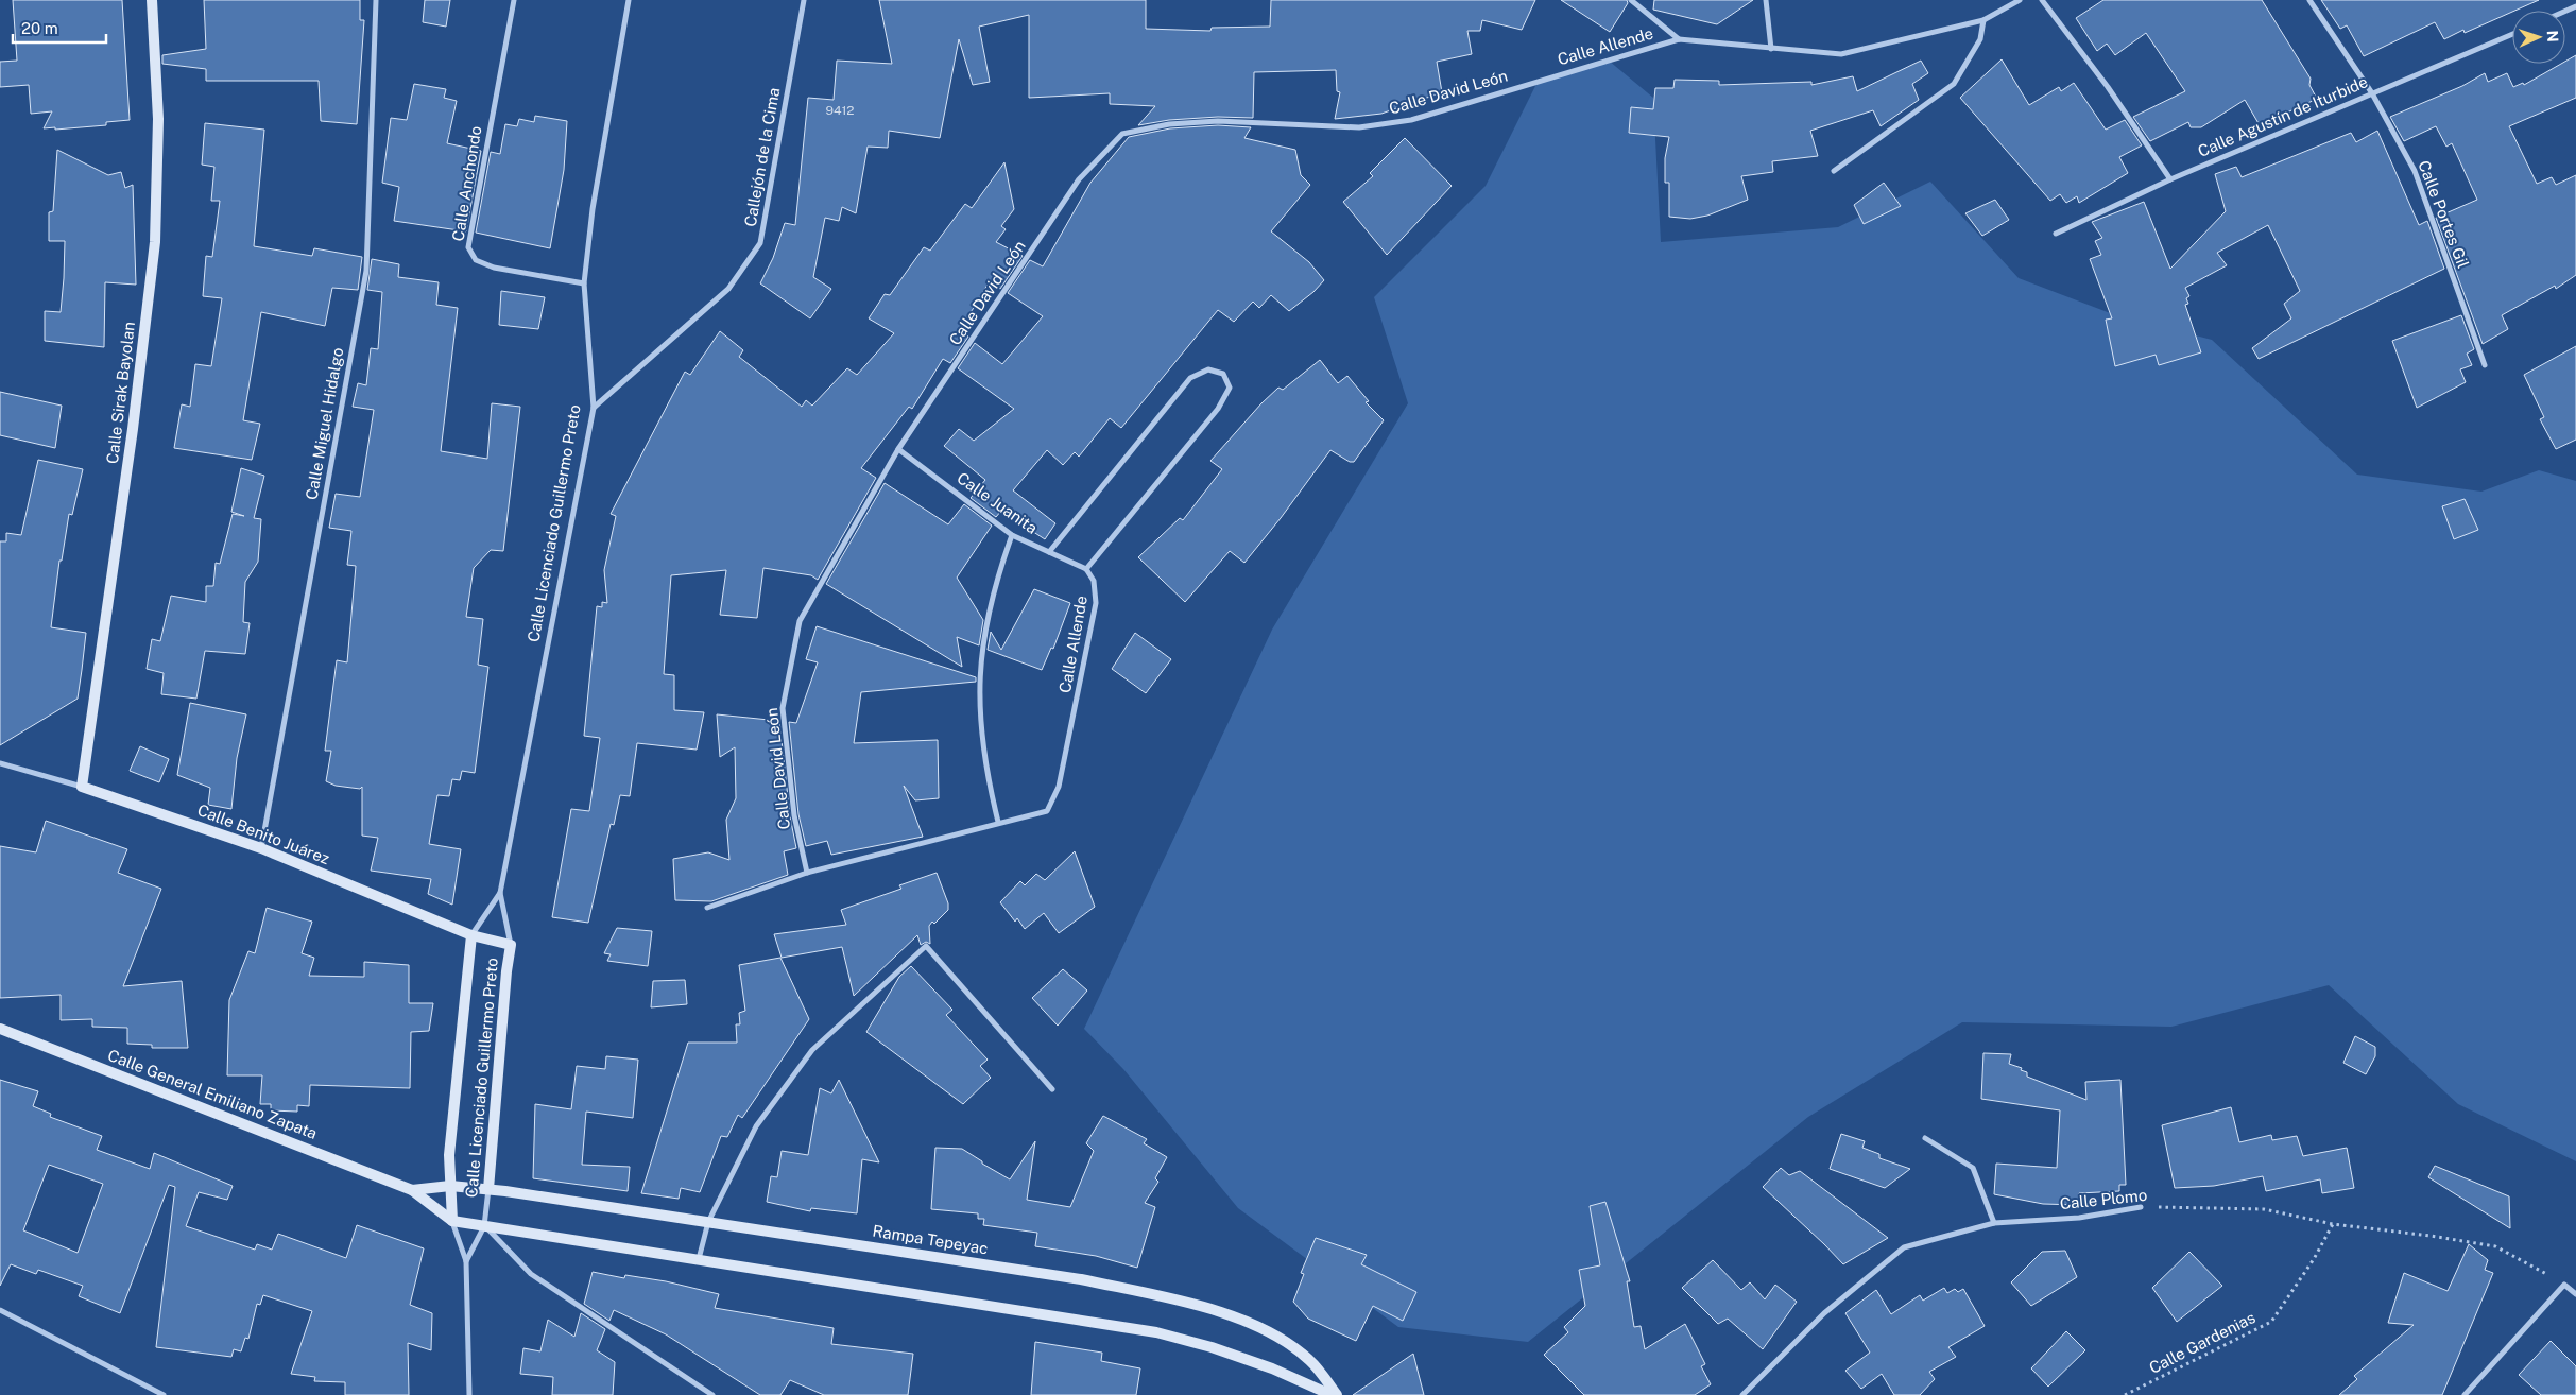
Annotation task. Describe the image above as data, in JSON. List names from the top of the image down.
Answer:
{
  "streets": {
    "main road": [
      "Calle Sirak Bayolan",
      "Calle Licenciado Guillermo Preto",
      "Calle Benito Juárez",
      "Calle General Emiliano Zapata",
      "Rampa Tepeyac"
    ],
    "street": [
      "Calle Allende",
      "Calle David León",
      "Calle Agustín de Iturbide",
      "Callejón de la Cima",
      "Calle Anchondo",
      "Calle Portes Gil",
      "Calle Miguel Hidalgo",
      "Calle Juanita",
      "Calle Plomo"
    ],
    "path": ["Calle Gardenias"]
  },
  "crossings": [
    ["Calle Allende", "Calle David León"],
    ["Calle Allende", "Calle Juanita"],
    ["Calle David León", "Calle Juanita"],
    ["Calle Agustín de Iturbide", "Calle Portes Gil"],
    ["Callejón de la Cima", "Calle Licenciado Guillermo Preto"],
    ["Calle Anchondo", "Calle Licenciado Guillermo Preto"],
    ["Calle Sirak Bayolan", "Calle Benito Juárez"],
    ["Calle Miguel Hidalgo", "Calle Benito Juárez"],
    ["Calle Licenciado Guillermo Preto", "Calle Benito Juárez"],
    ["Calle Licenciado Guillermo Preto", "Calle General Emiliano Zapata"],
    ["Calle Licenciado Guillermo Preto", "Rampa Tepeyac"],
    ["Calle General Emiliano Zapata", "Rampa Tepeyac"],
    ["Calle Plomo", "Calle Gardenias"]
  ],
  "house_numbers": ["9412"],
  "scale_bar": "20 m",
  "north": "right"
}
